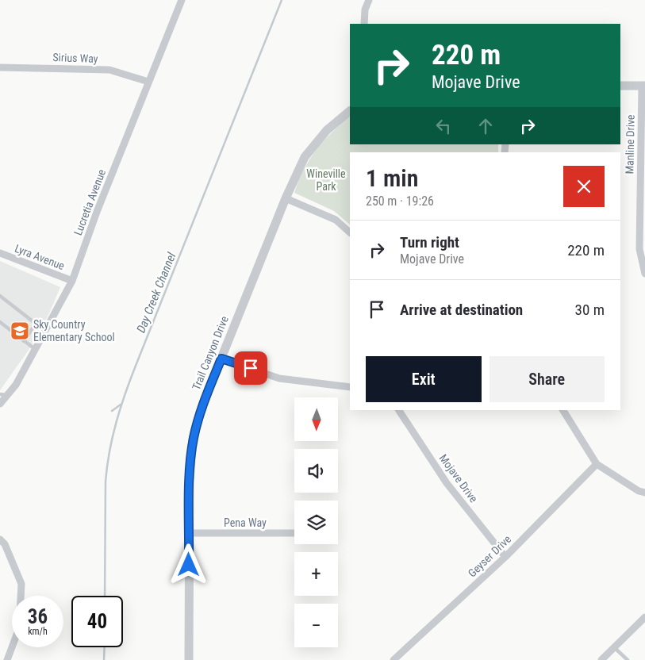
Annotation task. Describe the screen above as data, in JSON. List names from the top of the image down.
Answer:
{
  "streets": {
    "street": [
      "Sirius Way",
      "Manline Drive",
      "Lucretia Avenue",
      "Lyra Avenue",
      "Trail Canyon Drive",
      "Mojave Drive",
      "Pena Way",
      "Geyser Drive"
    ]
  },
  "crossings": [
    ["Sirius Way", "Lucretia Avenue"],
    ["Lucretia Avenue", "Lyra Avenue"],
    ["Trail Canyon Drive", "Pena Way"],
    ["Mojave Drive", "Geyser Drive"]
  ],
  "water": ["Day Creek Channel"],
  "parks": ["Wineville Park"],
  "places": {
    "school or university": ["Sky Country Elementary School"]
  },
  "north": "bottom",
  "page": {
    "turn": ["220 m", "Mojave Drive"],
    "heading": ["1 min", "250 m · 19:26"],
    "list": [
      {
        "name": "Turn right",
        "note": "Mojave Drive",
        "value": "220 m"
      },
      {
        "name": "Arrive at destination",
        "value": "30 m"
      }
    ],
    "buttons": ["Exit", "Share"],
    "map_buttons": ["+", "−"],
    "speed": "36 km/h",
    "limit": "40"
  }
}
